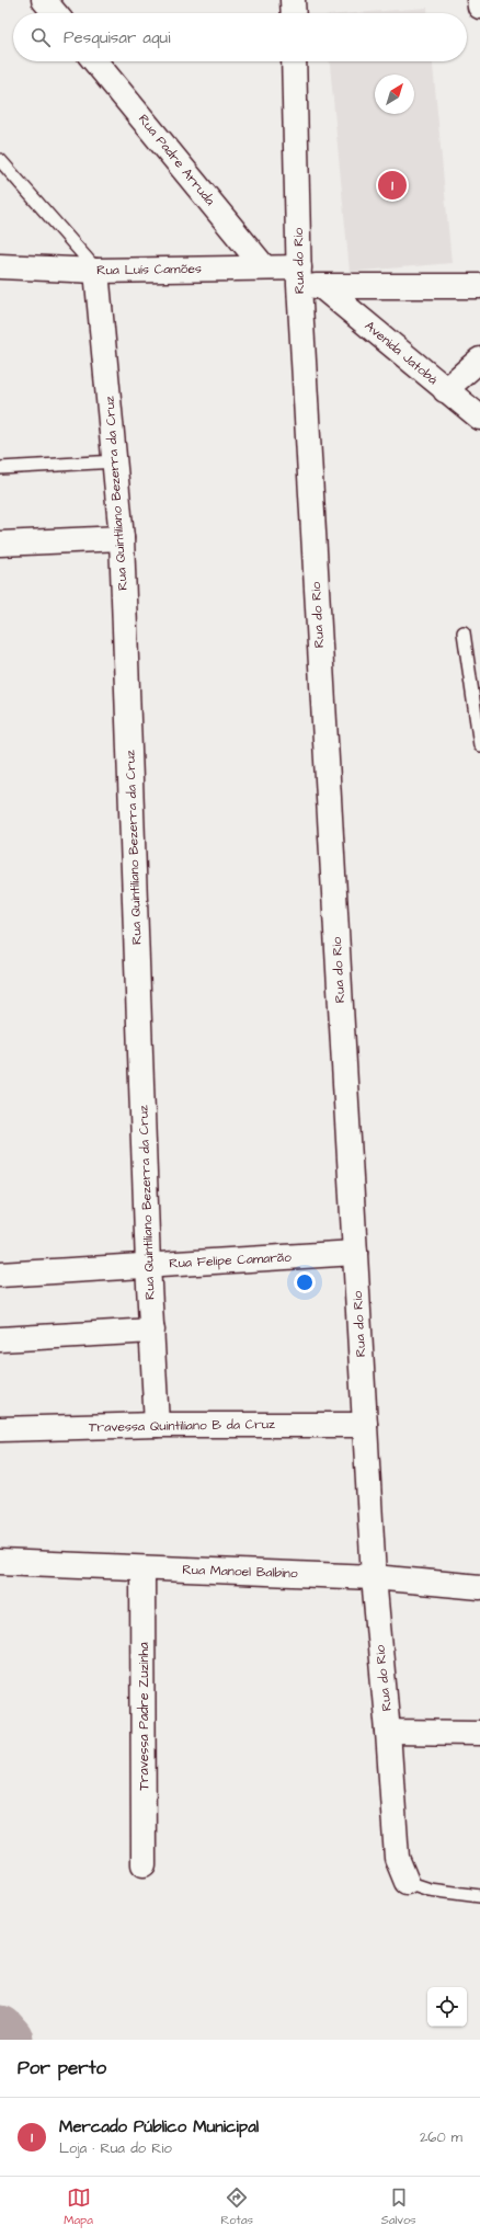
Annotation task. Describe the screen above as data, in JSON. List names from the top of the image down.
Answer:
{
  "streets": {
    "street": [
      "Rua Padre Arruda",
      "Rua do Rio",
      "Rua Luís Camões",
      "Avenida Jatobá",
      "Rua Quintiliano Bezerra da Cruz",
      "Rua Felipe Camarão",
      "Travessa Quintiliano B da Cruz",
      "Rua Manoel Balbino",
      "Travessa Padre Zuzinha"
    ]
  },
  "crossings": [
    ["Rua Padre Arruda", "Rua Luís Camões"],
    ["Rua do Rio", "Rua Luís Camões"],
    ["Rua do Rio", "Avenida Jatobá"],
    ["Rua do Rio", "Rua Felipe Camarão"],
    ["Rua do Rio", "Travessa Quintiliano B da Cruz"],
    ["Rua do Rio", "Rua Manoel Balbino"],
    ["Rua Luís Camões", "Avenida Jatobá"],
    ["Rua Luís Camões", "Rua Quintiliano Bezerra da Cruz"],
    ["Rua Quintiliano Bezerra da Cruz", "Rua Felipe Camarão"],
    ["Rua Quintiliano Bezerra da Cruz", "Travessa Quintiliano B da Cruz"],
    ["Rua Manoel Balbino", "Travessa Padre Zuzinha"]
  ],
  "north": "top right",
  "page": {
    "search": "Pesquisar aqui",
    "pins": "1",
    "heading": "Por perto",
    "list": [
      {
        "mark": "1",
        "name": "Mercado Público Municipal",
        "note": "Loja · Rua do Rio",
        "value": "260 m"
      }
    ],
    "nav": ["Mapa", "Rotas", "Salvos"]
  }
}
